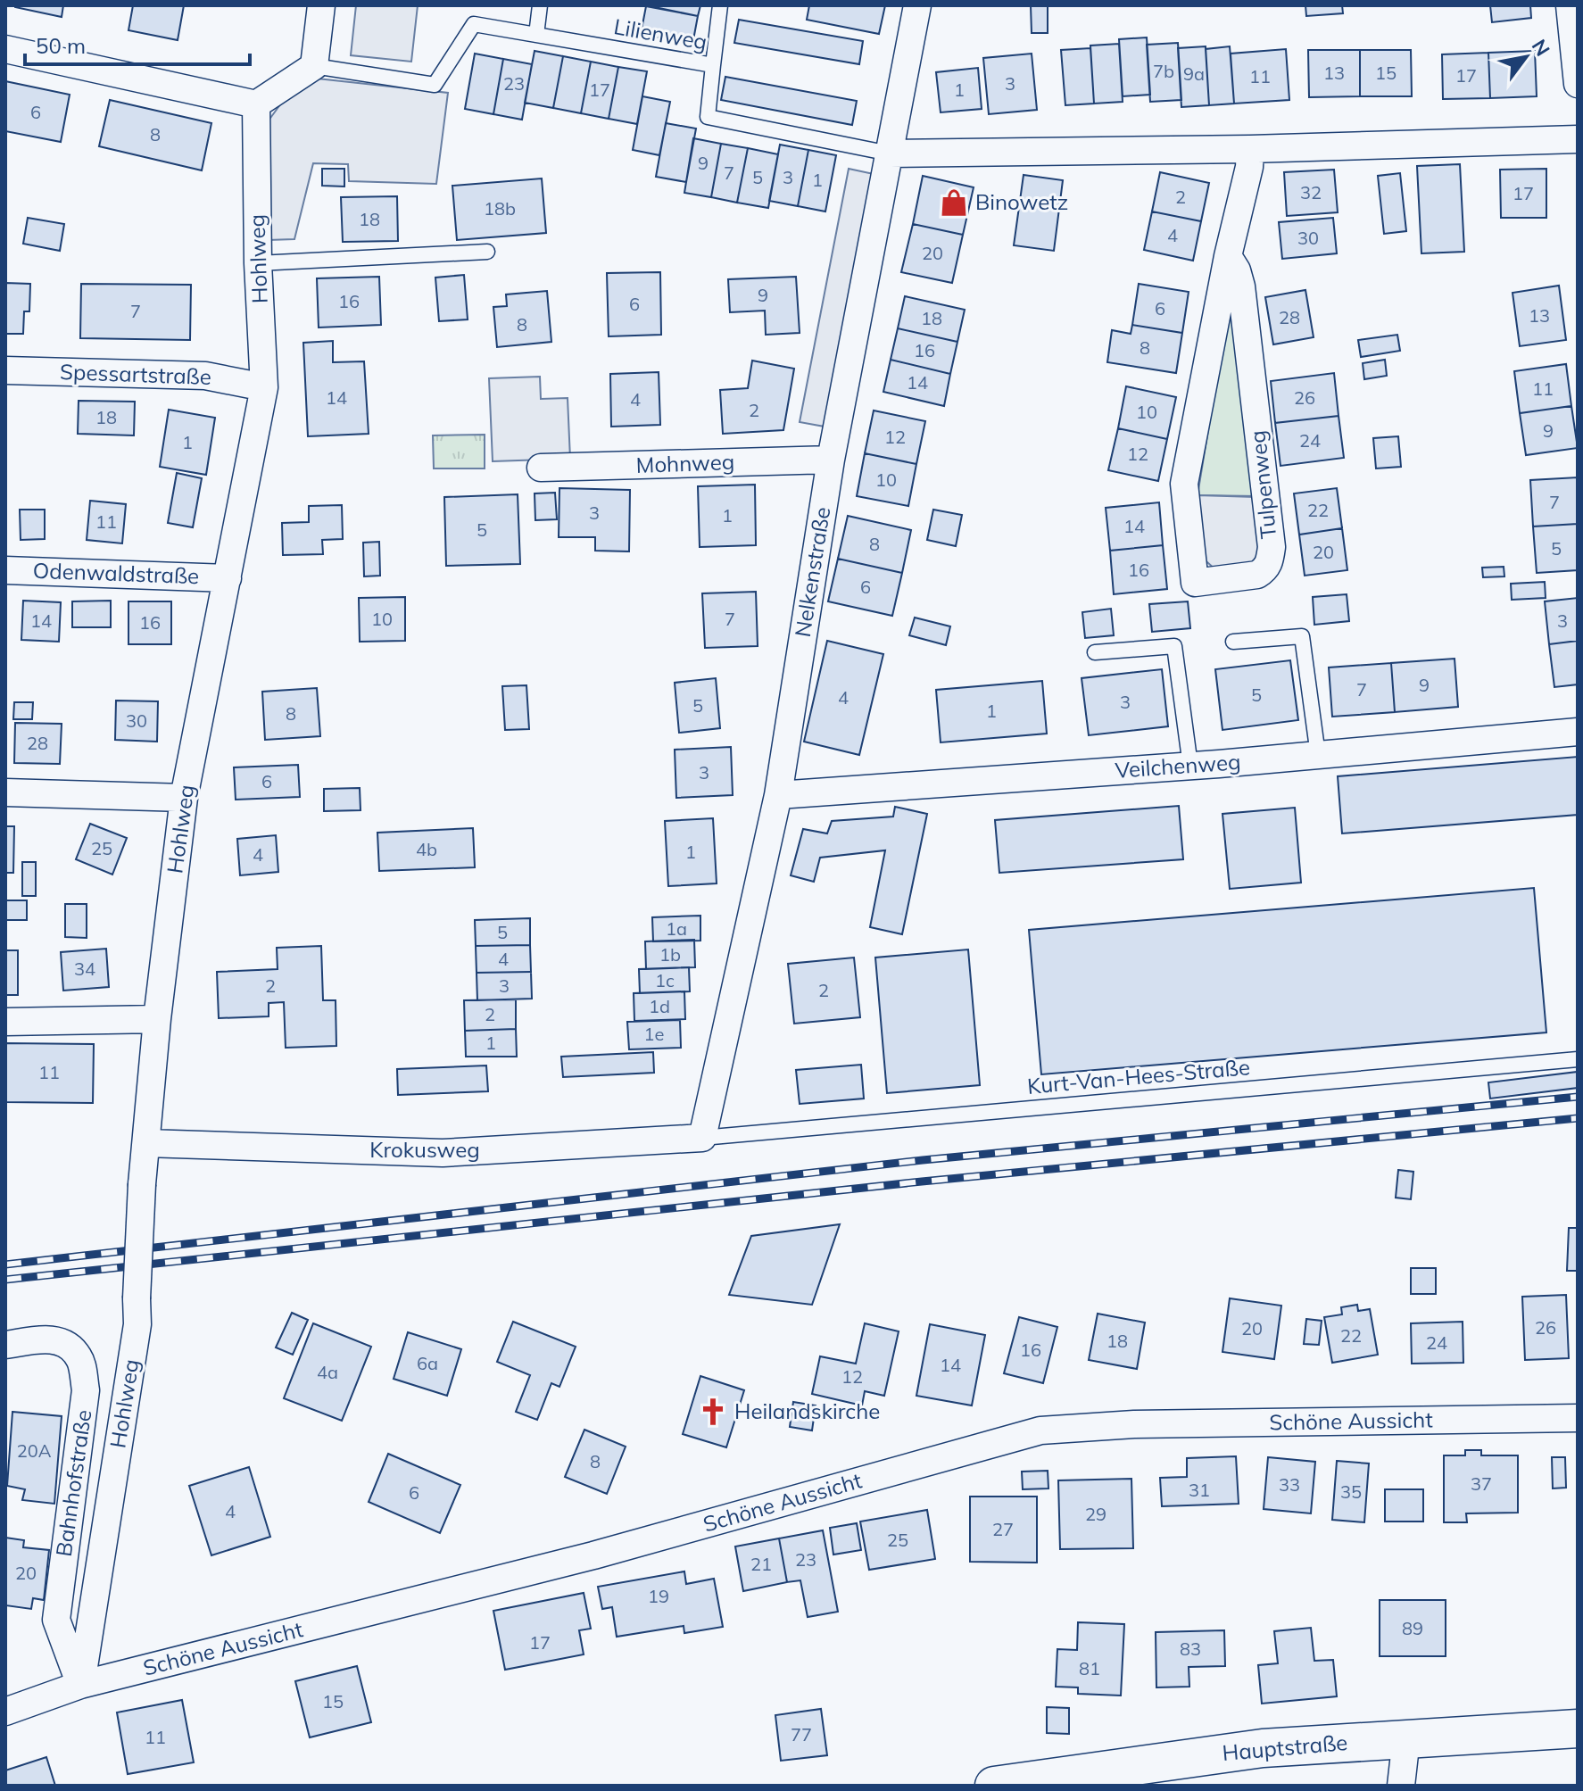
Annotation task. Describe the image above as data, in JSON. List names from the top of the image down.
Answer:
{
  "streets": {
    "street": [
      "Hohlweg",
      "Spessartstraße",
      "Mohnweg",
      "Tulpenweg",
      "Nelkenstraße",
      "Odenwaldstraße",
      "Veilchenweg",
      "Krokusweg",
      "Schöne Aussicht",
      "Bahnhofstraße",
      "Hauptstraße"
    ],
    "lane": ["Lilienweg", "Kurt-Van-Hees-Straße"]
  },
  "crossings": [
    ["Lilienweg", "Nelkenstraße"],
    ["Hohlweg", "Spessartstraße"],
    ["Hohlweg", "Odenwaldstraße"],
    ["Hohlweg", "Krokusweg"],
    ["Hohlweg", "Schöne Aussicht"],
    ["Hohlweg", "Bahnhofstraße"],
    ["Mohnweg", "Nelkenstraße"],
    ["Nelkenstraße", "Veilchenweg"],
    ["Nelkenstraße", "Kurt-Van-Hees-Straße"],
    ["Nelkenstraße", "Krokusweg"],
    ["Kurt-Van-Hees-Straße", "Krokusweg"],
    ["Schöne Aussicht", "Bahnhofstraße"]
  ],
  "places": {
    "shop": ["Binowetz"],
    "church": ["Heilandskirche"]
  },
  "house_numbers": [
    "7b",
    "13",
    "15",
    "9a",
    "17",
    "11",
    "23",
    "3",
    "17",
    "1",
    "6",
    "8",
    "9",
    "7",
    "5",
    "3",
    "1",
    "32",
    "17",
    "2",
    "18b",
    "18",
    "4",
    "30",
    "20",
    "9",
    "16",
    "6",
    "6",
    "7",
    "13",
    "28",
    "18",
    "8",
    "8",
    "16",
    "14",
    "11",
    "14",
    "26",
    "4",
    "2",
    "10",
    "18",
    "9",
    "12",
    "24",
    "1",
    "12",
    "10",
    "7",
    "22",
    "3",
    "1",
    "11",
    "14",
    "5",
    "8",
    "5",
    "20",
    "16",
    "6",
    "10",
    "7",
    "14",
    "3",
    "16",
    "9",
    "7",
    "5",
    "4",
    "3",
    "5",
    "1",
    "8",
    "30",
    "28",
    "3",
    "6",
    "25",
    "4b",
    "1",
    "4",
    "1a",
    "5",
    "1b",
    "4",
    "34",
    "1c",
    "2",
    "3",
    "2",
    "1d",
    "2",
    "1e",
    "1",
    "11",
    "26",
    "20",
    "22",
    "18",
    "24",
    "16",
    "6a",
    "14",
    "4a",
    "12",
    "20A",
    "8",
    "37",
    "33",
    "31",
    "35",
    "6",
    "4",
    "29",
    "27",
    "25",
    "23",
    "21",
    "20",
    "19",
    "89",
    "17",
    "83",
    "81",
    "15",
    "77",
    "11"
  ],
  "scale_bar": "50 m",
  "north": "top right"
}
